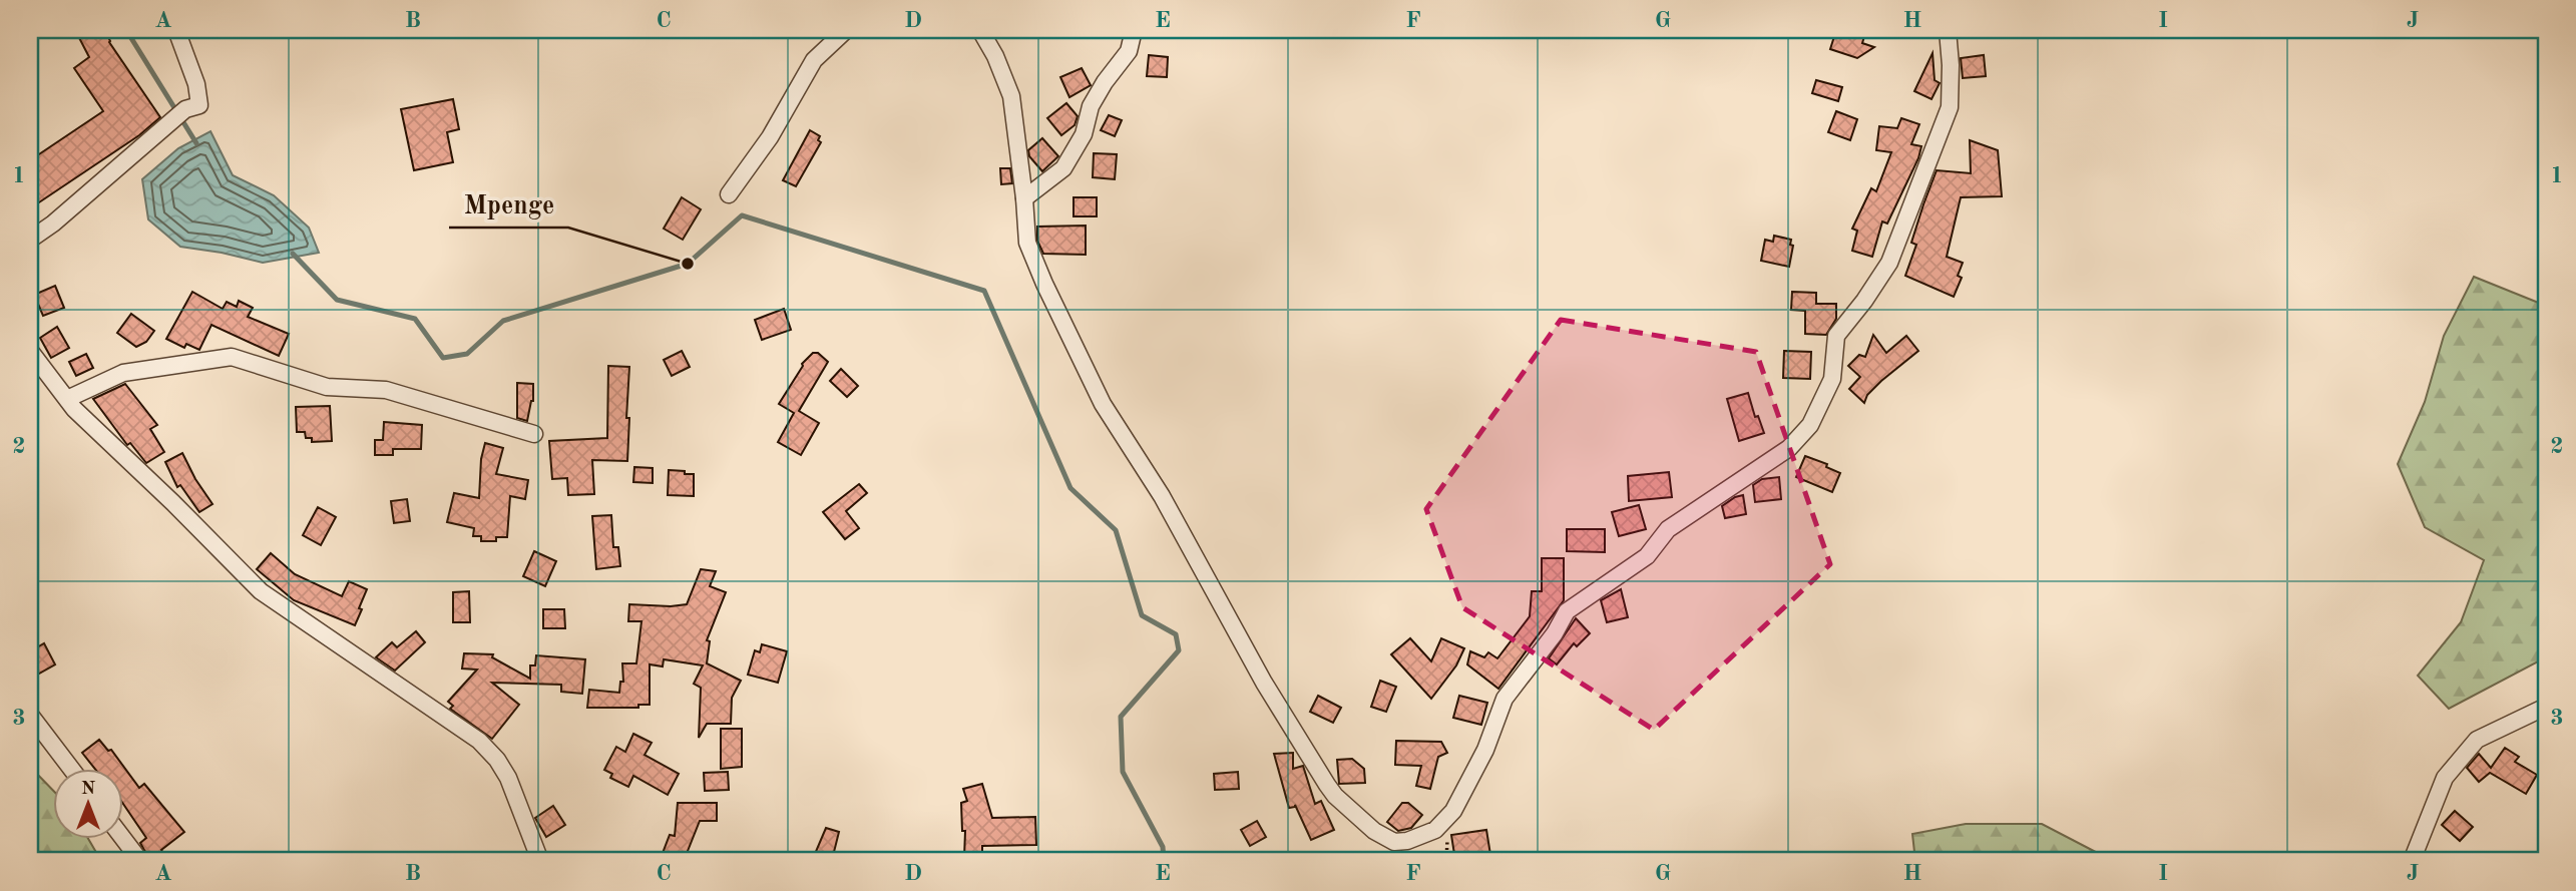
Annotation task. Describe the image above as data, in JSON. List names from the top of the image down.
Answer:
{
  "places": ["Mpenge"],
  "north": "top",
  "grid": {
    "columns": [
      "A",
      "B",
      "C",
      "D",
      "E",
      "F",
      "G",
      "H",
      "I",
      "J"
    ],
    "rows": ["1", "2", "3"]
  }
}
